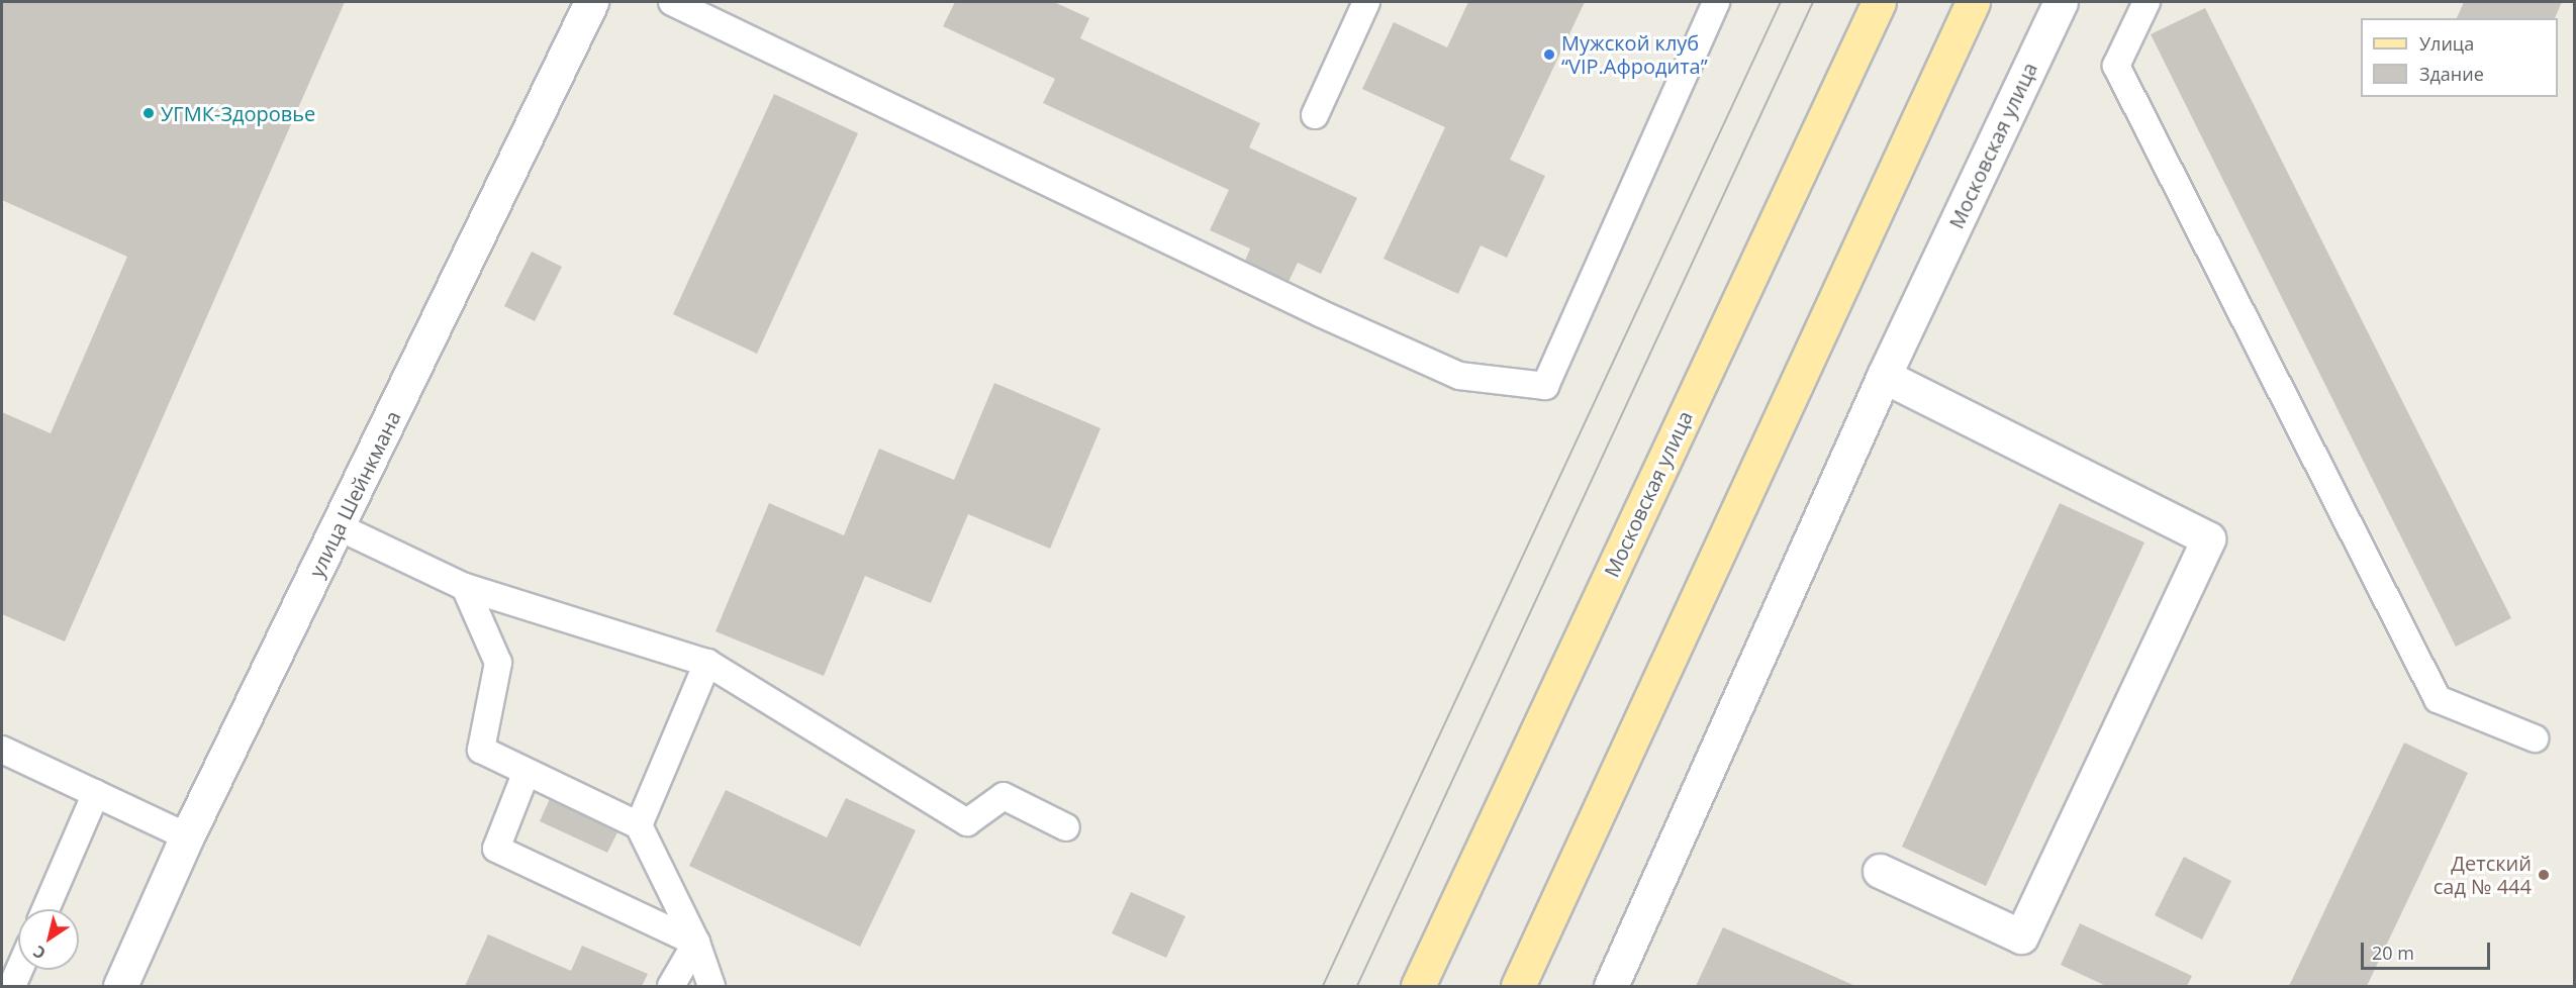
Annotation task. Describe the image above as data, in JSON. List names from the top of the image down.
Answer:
{
  "streets": {
    "main road": ["Московская улица"],
    "street": ["улица Шейнкмана"]
  },
  "places": ["Мужской клуб “VIP.Афродита”", "УГМК-Здоровье", "Детский сад № 444"],
  "legend": ["Улица", "Здание"],
  "scale_bar": "20 m",
  "north": "bottom left"
}
